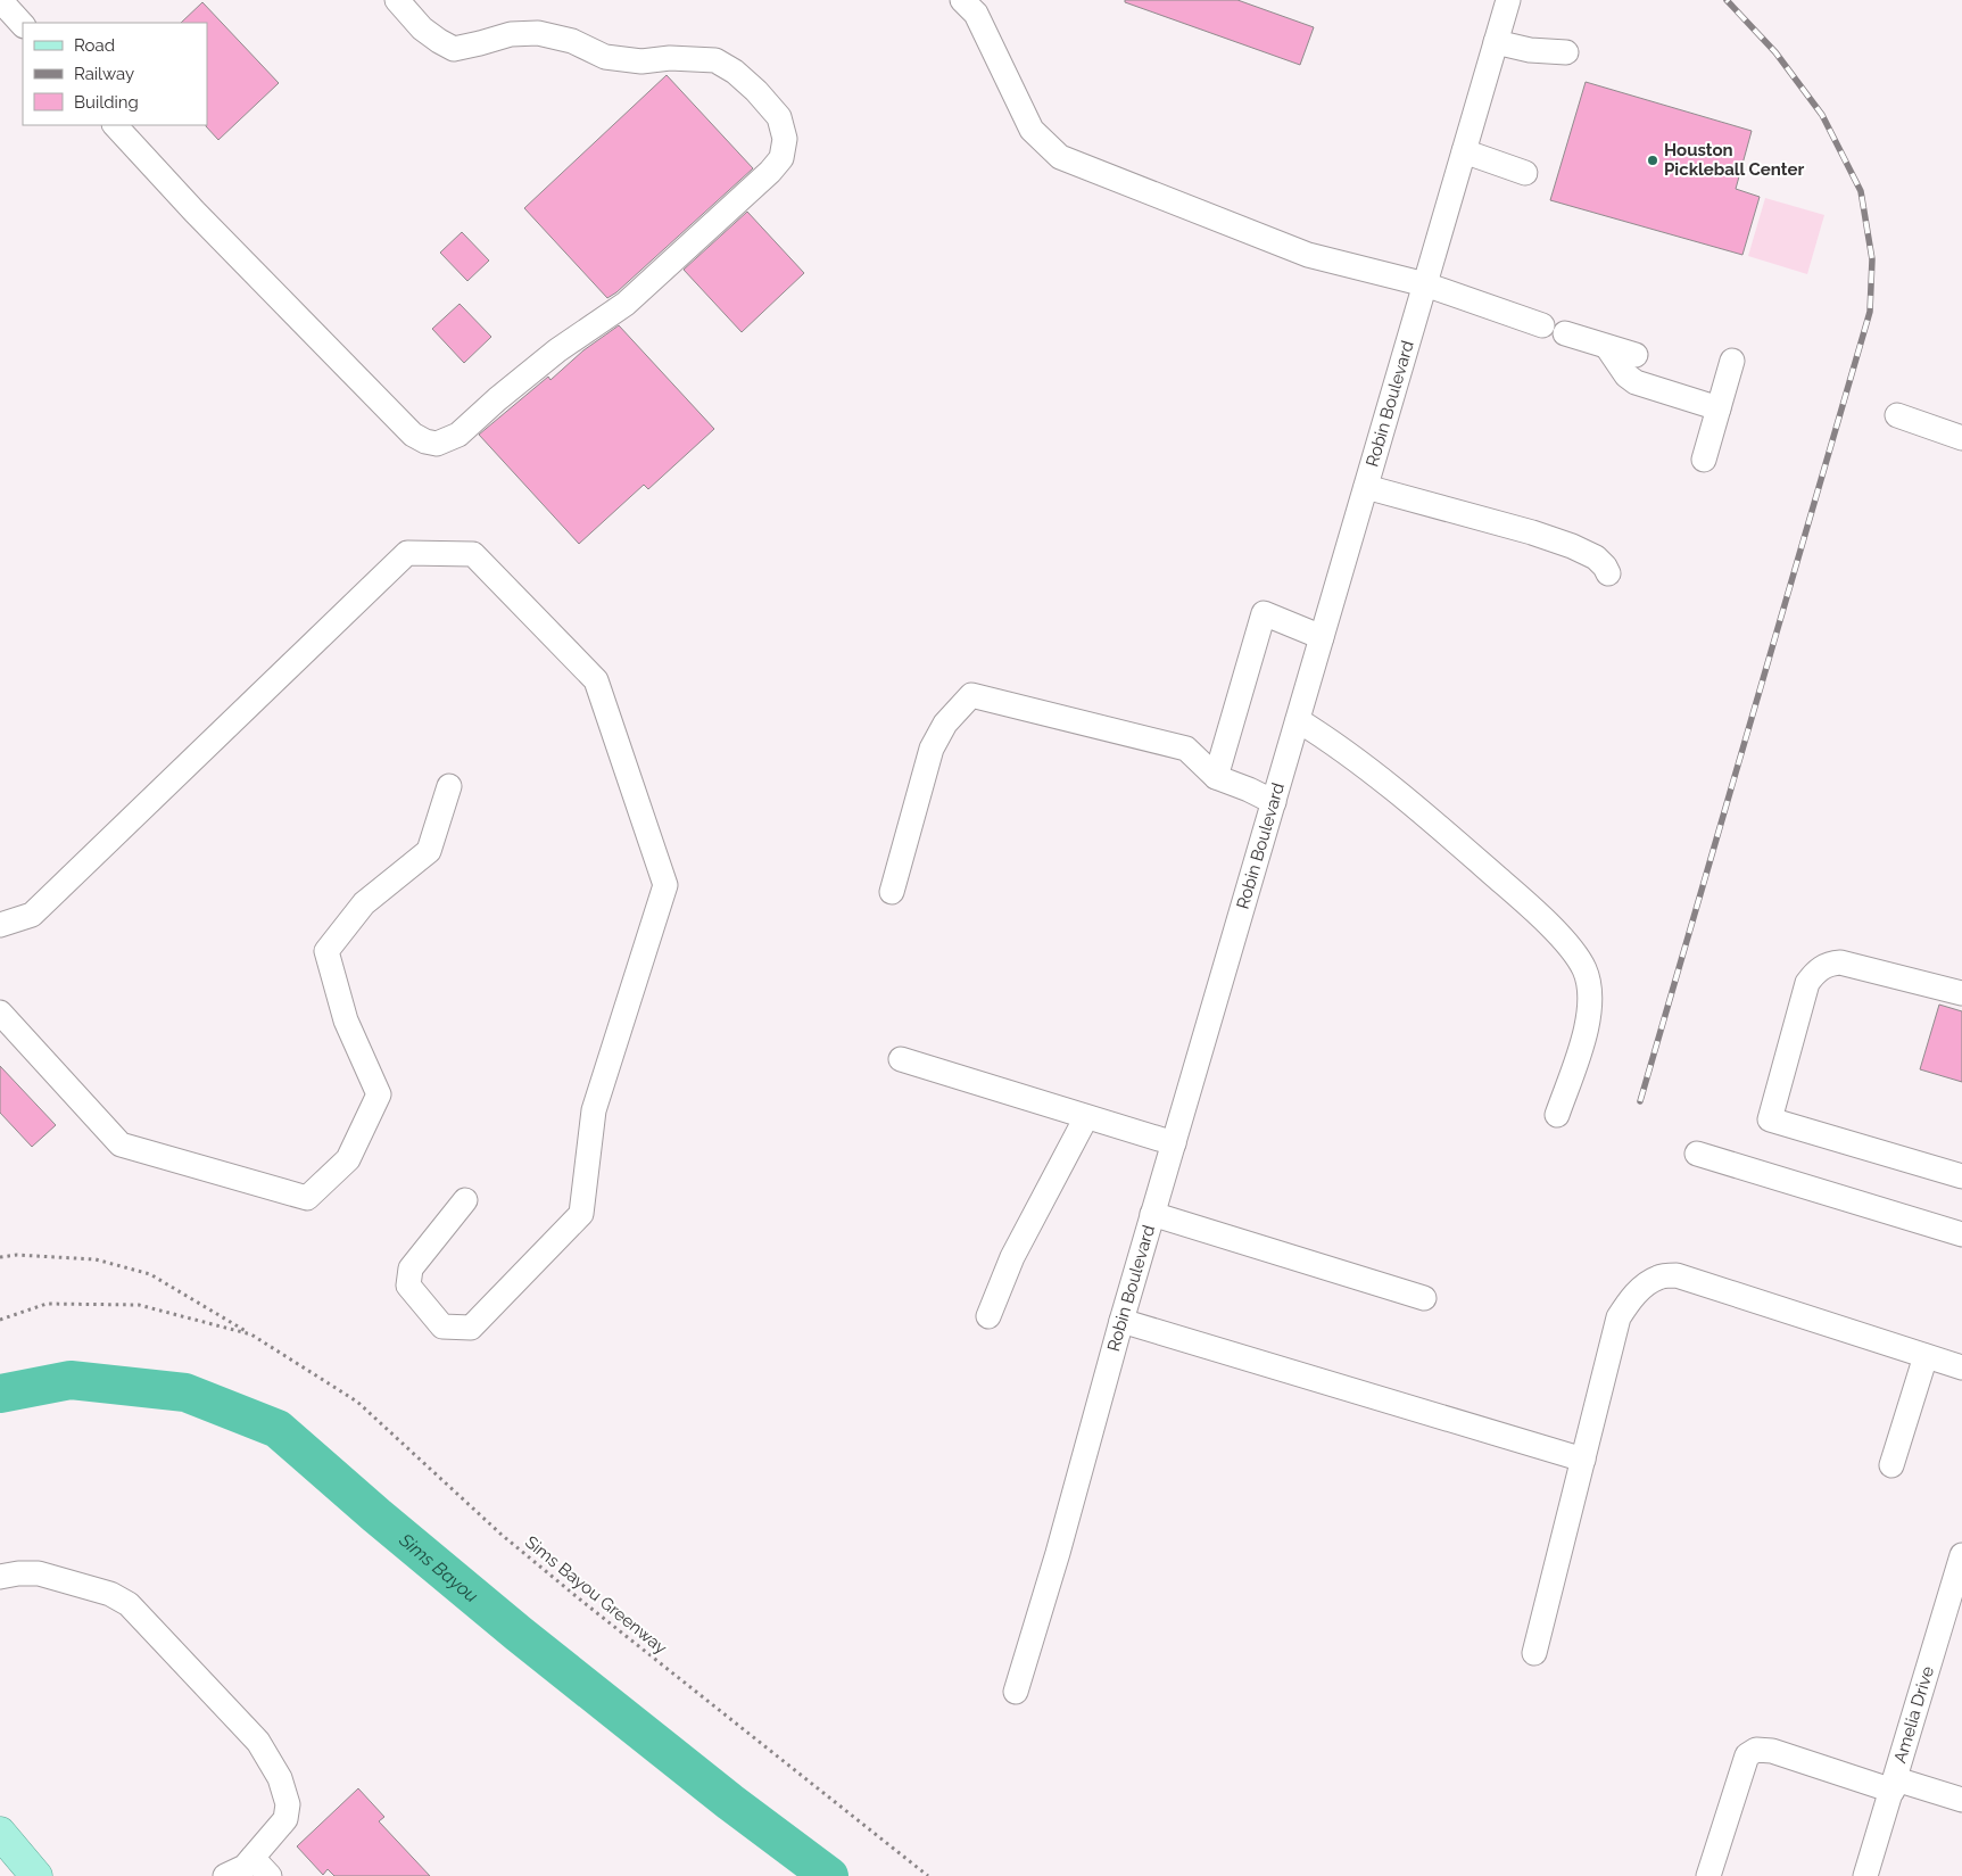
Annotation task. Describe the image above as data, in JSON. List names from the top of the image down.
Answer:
{
  "streets": {
    "street": ["Robin Boulevard", "Amelia Drive"],
    "path": ["Sims Bayou Greenway"]
  },
  "water": ["Sims Bayou"],
  "places": ["Houston Pickleball Center"],
  "legend": ["Road", "Railway", "Building"]
}
